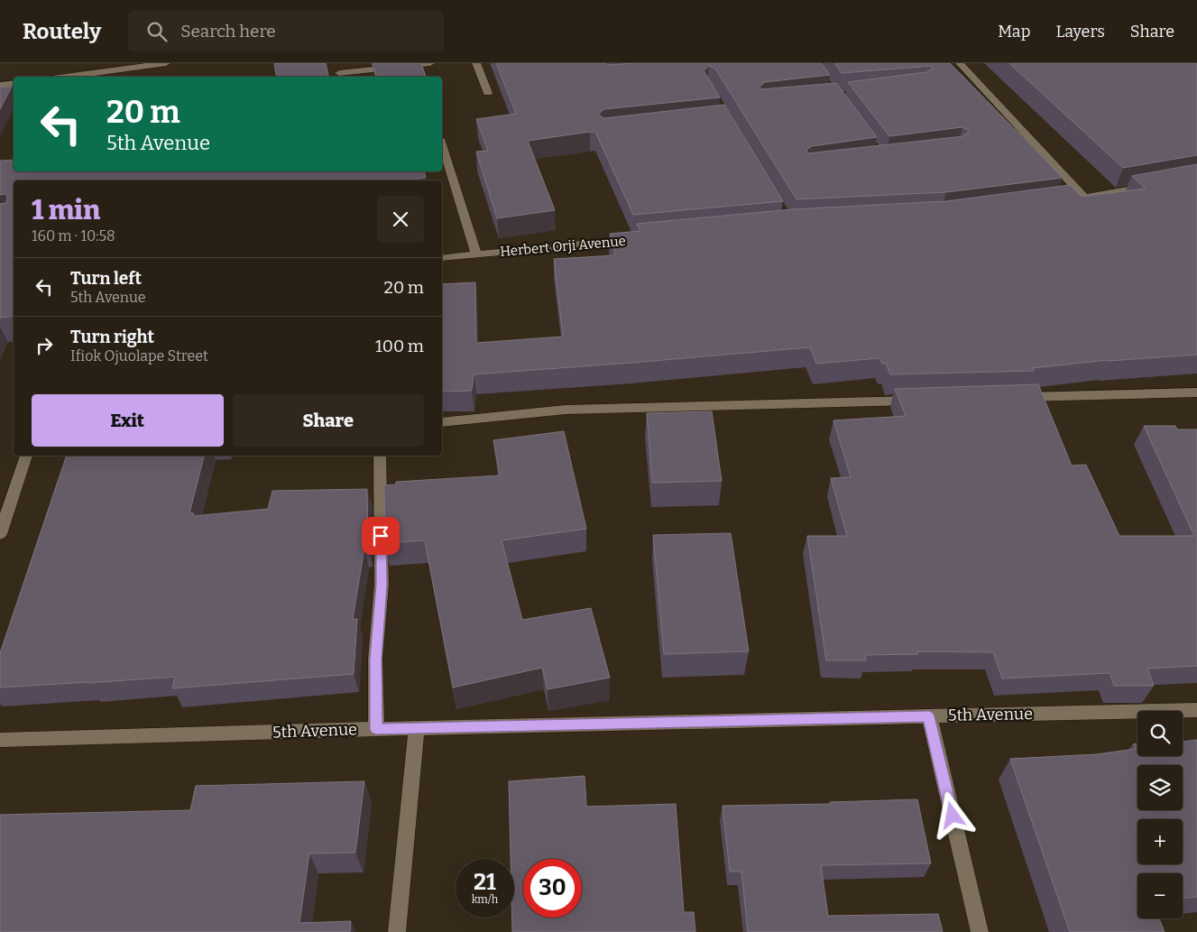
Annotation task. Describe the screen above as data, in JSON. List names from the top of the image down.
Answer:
{
  "streets": {
    "street": ["Herbert Orji Avenue", "5th Avenue"]
  },
  "page": {
    "header": "Routely",
    "search": "Search here",
    "nav": ["Map", "Layers", "Share"],
    "turn": ["20 m", "5th Avenue"],
    "heading": ["1 min", "160 m · 10:58"],
    "list": [
      {
        "name": "Turn left",
        "note": "5th Avenue",
        "value": "20 m"
      },
      {
        "name": "Turn right",
        "note": "Ifiok Ojuolape Street",
        "value": "100 m"
      }
    ],
    "buttons": ["Exit", "Share"],
    "map_buttons": ["+", "−"],
    "speed": "21 km/h",
    "limit": "30"
  }
}
